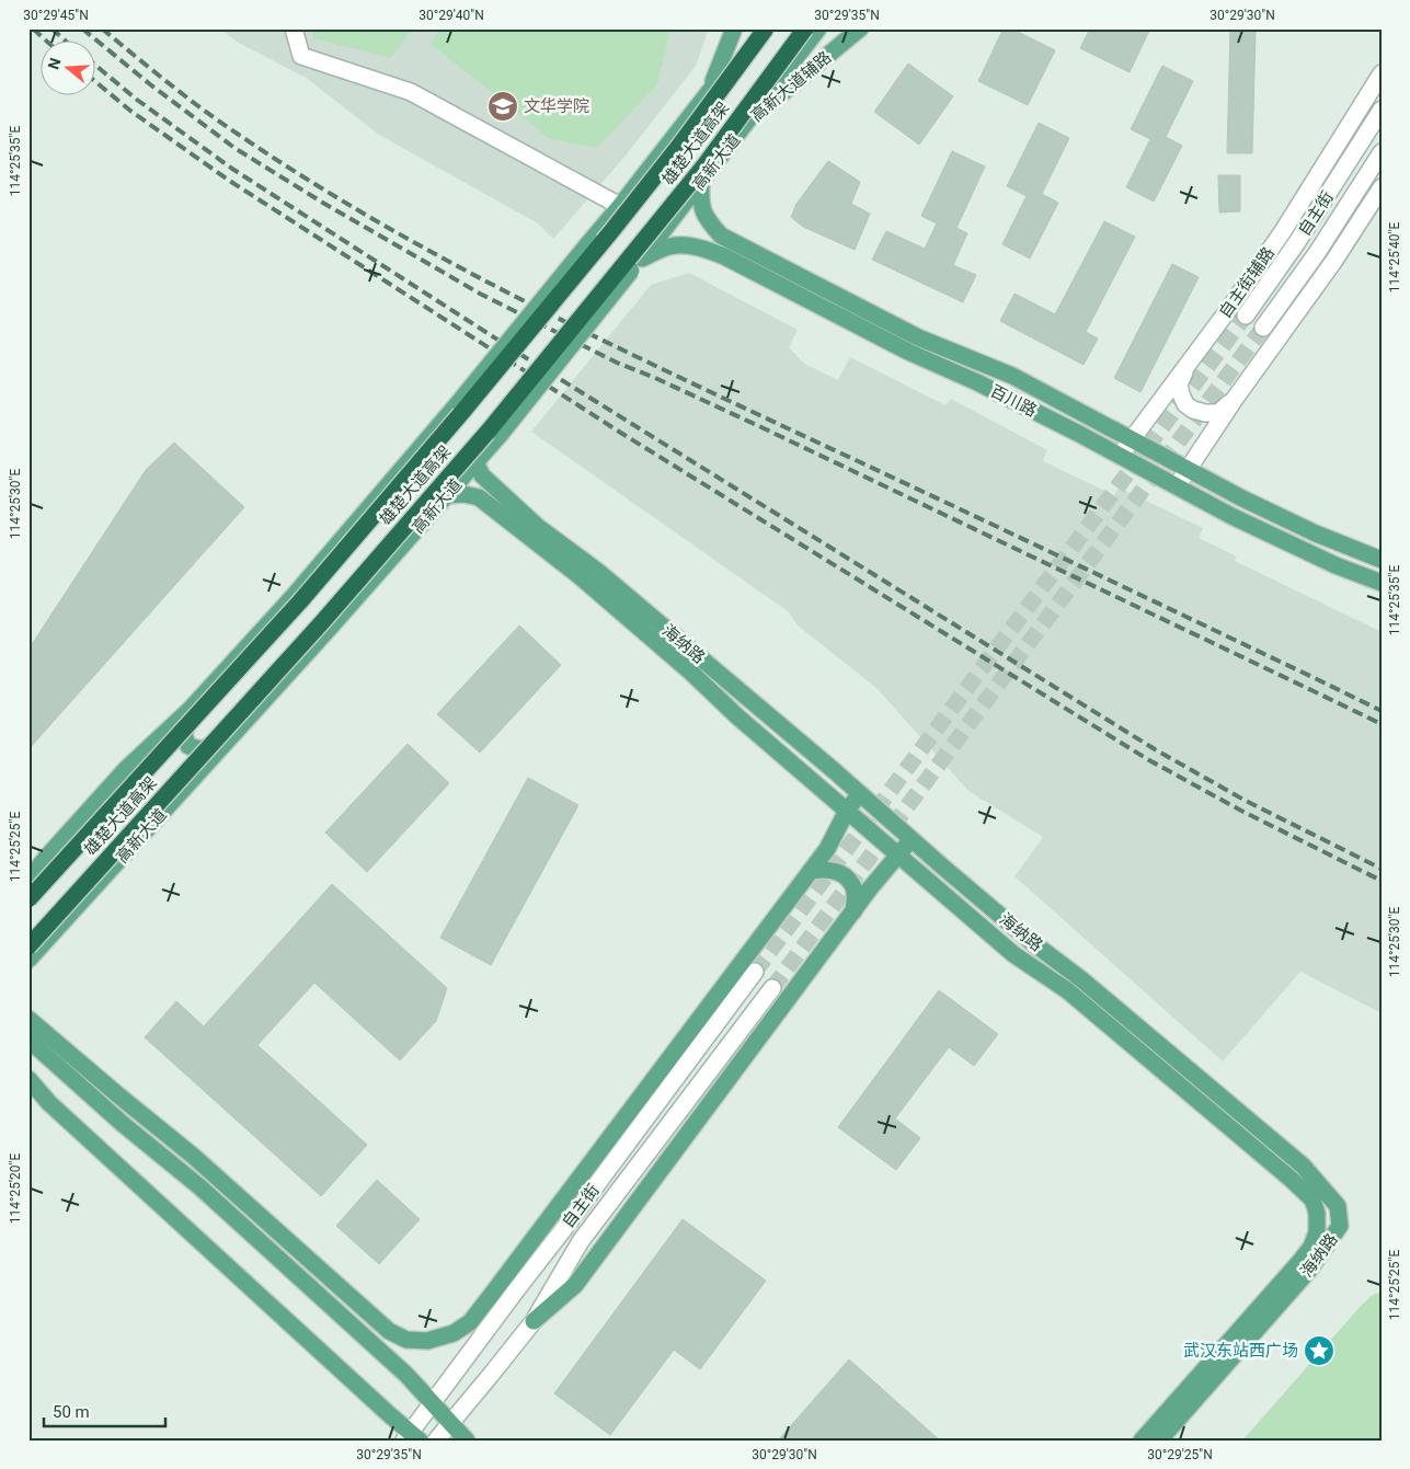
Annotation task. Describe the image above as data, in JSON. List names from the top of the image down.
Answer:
{
  "streets": {
    "highway": ["雄楚大道高架"],
    "main road": [
      "高新大道辅路",
      "高新大道",
      "百川路",
      "海纳路"
    ],
    "street": ["自主街", "自主街辅路"]
  },
  "crossings": [
    ["高新大道辅路", "高新大道"],
    ["高新大道", "百川路"],
    ["高新大道", "海纳路"],
    ["自主街辅路", "百川路"]
  ],
  "places": {
    "school or university": ["文华学院"],
    "place": ["武汉东站西广场"]
  },
  "scale_bar": "50 m",
  "north": "left",
  "coordinates": [
    "30°29'45\"N",
    "30°29'40\"N",
    "30°29'35\"N",
    "30°29'30\"N",
    "114°25'35\"E",
    "114°25'40\"E",
    "114°25'30\"E",
    "114°25'25\"E",
    "114°25'20\"E",
    "30°29'25\"N"
  ]
}
